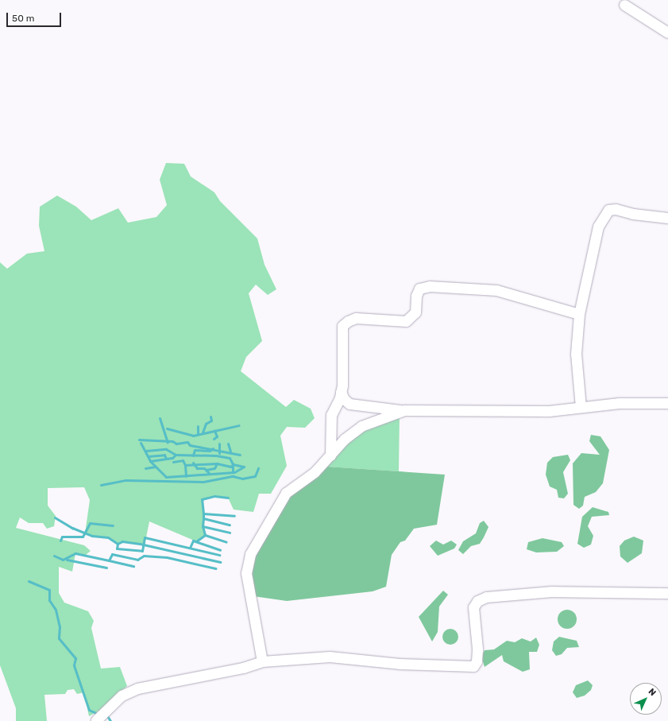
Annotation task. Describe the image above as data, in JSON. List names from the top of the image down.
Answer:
{
  "scale_bar": "50 m",
  "north": "top right"
}
